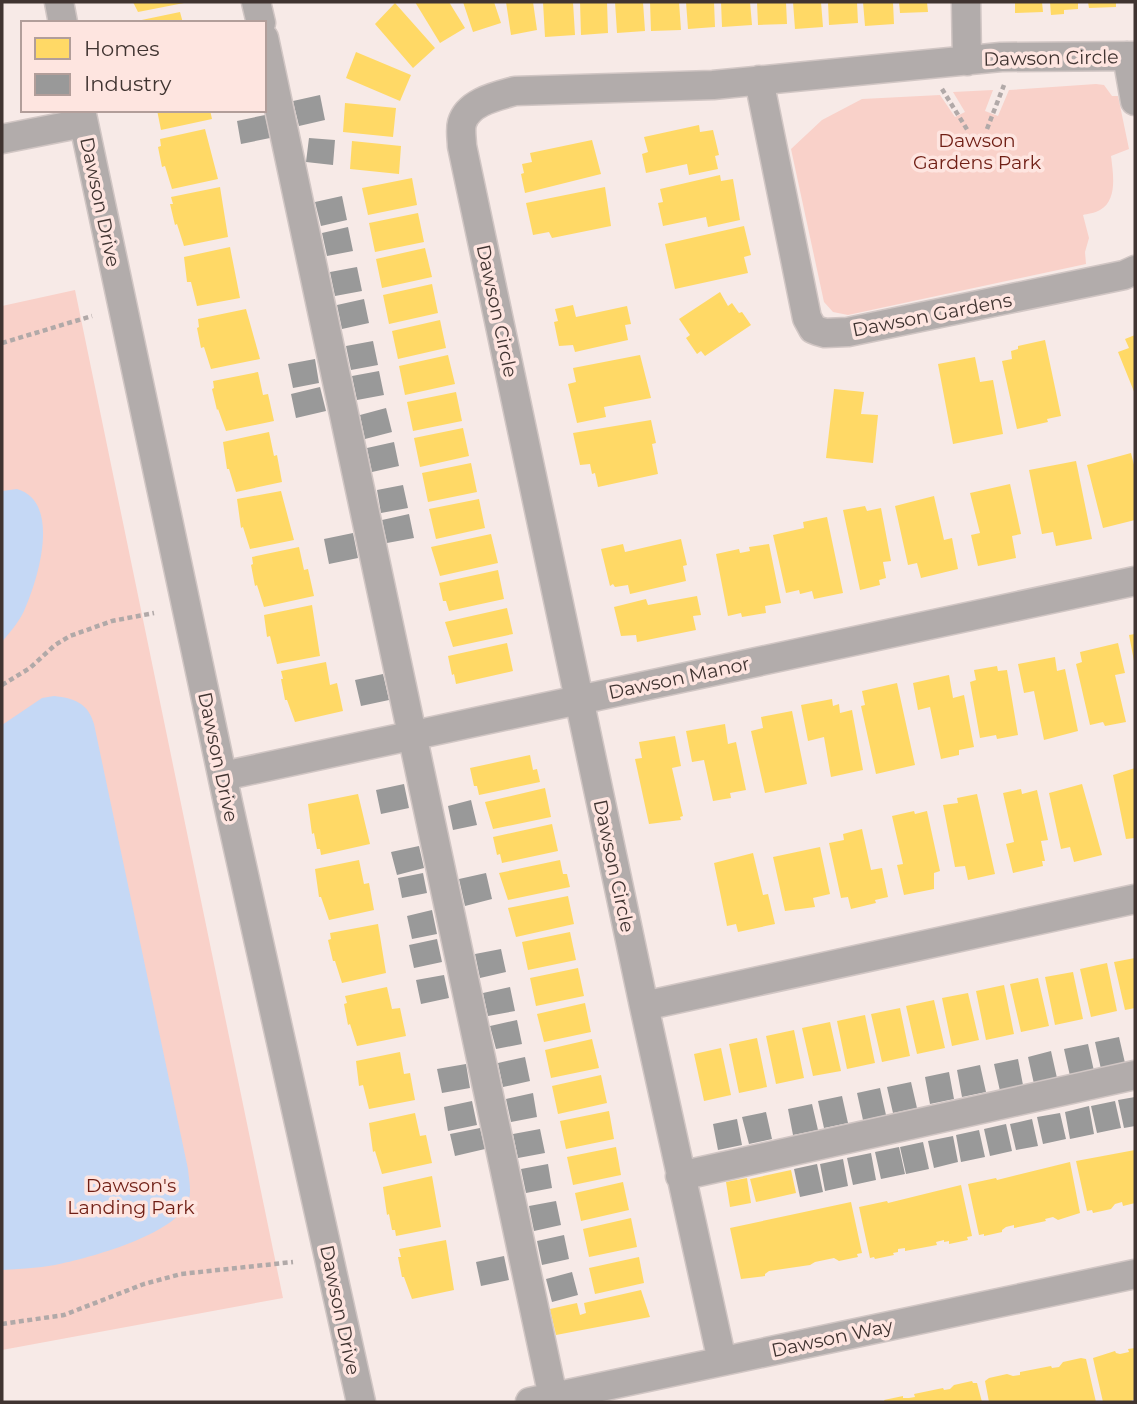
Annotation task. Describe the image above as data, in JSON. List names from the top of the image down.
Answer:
{
  "streets": {
    "street": [
      "Dawson Circle",
      "Dawson Drive",
      "Dawson Gardens",
      "Dawson Manor",
      "Dawson Way"
    ]
  },
  "crossings": [
    ["Dawson Circle", "Dawson Gardens"],
    ["Dawson Circle", "Dawson Manor"],
    ["Dawson Circle", "Dawson Way"],
    ["Dawson Drive", "Dawson Manor"]
  ],
  "parks": ["Dawson Gardens Park", "Dawson's Landing Park"],
  "legend": ["Homes", "Industry"]
}
